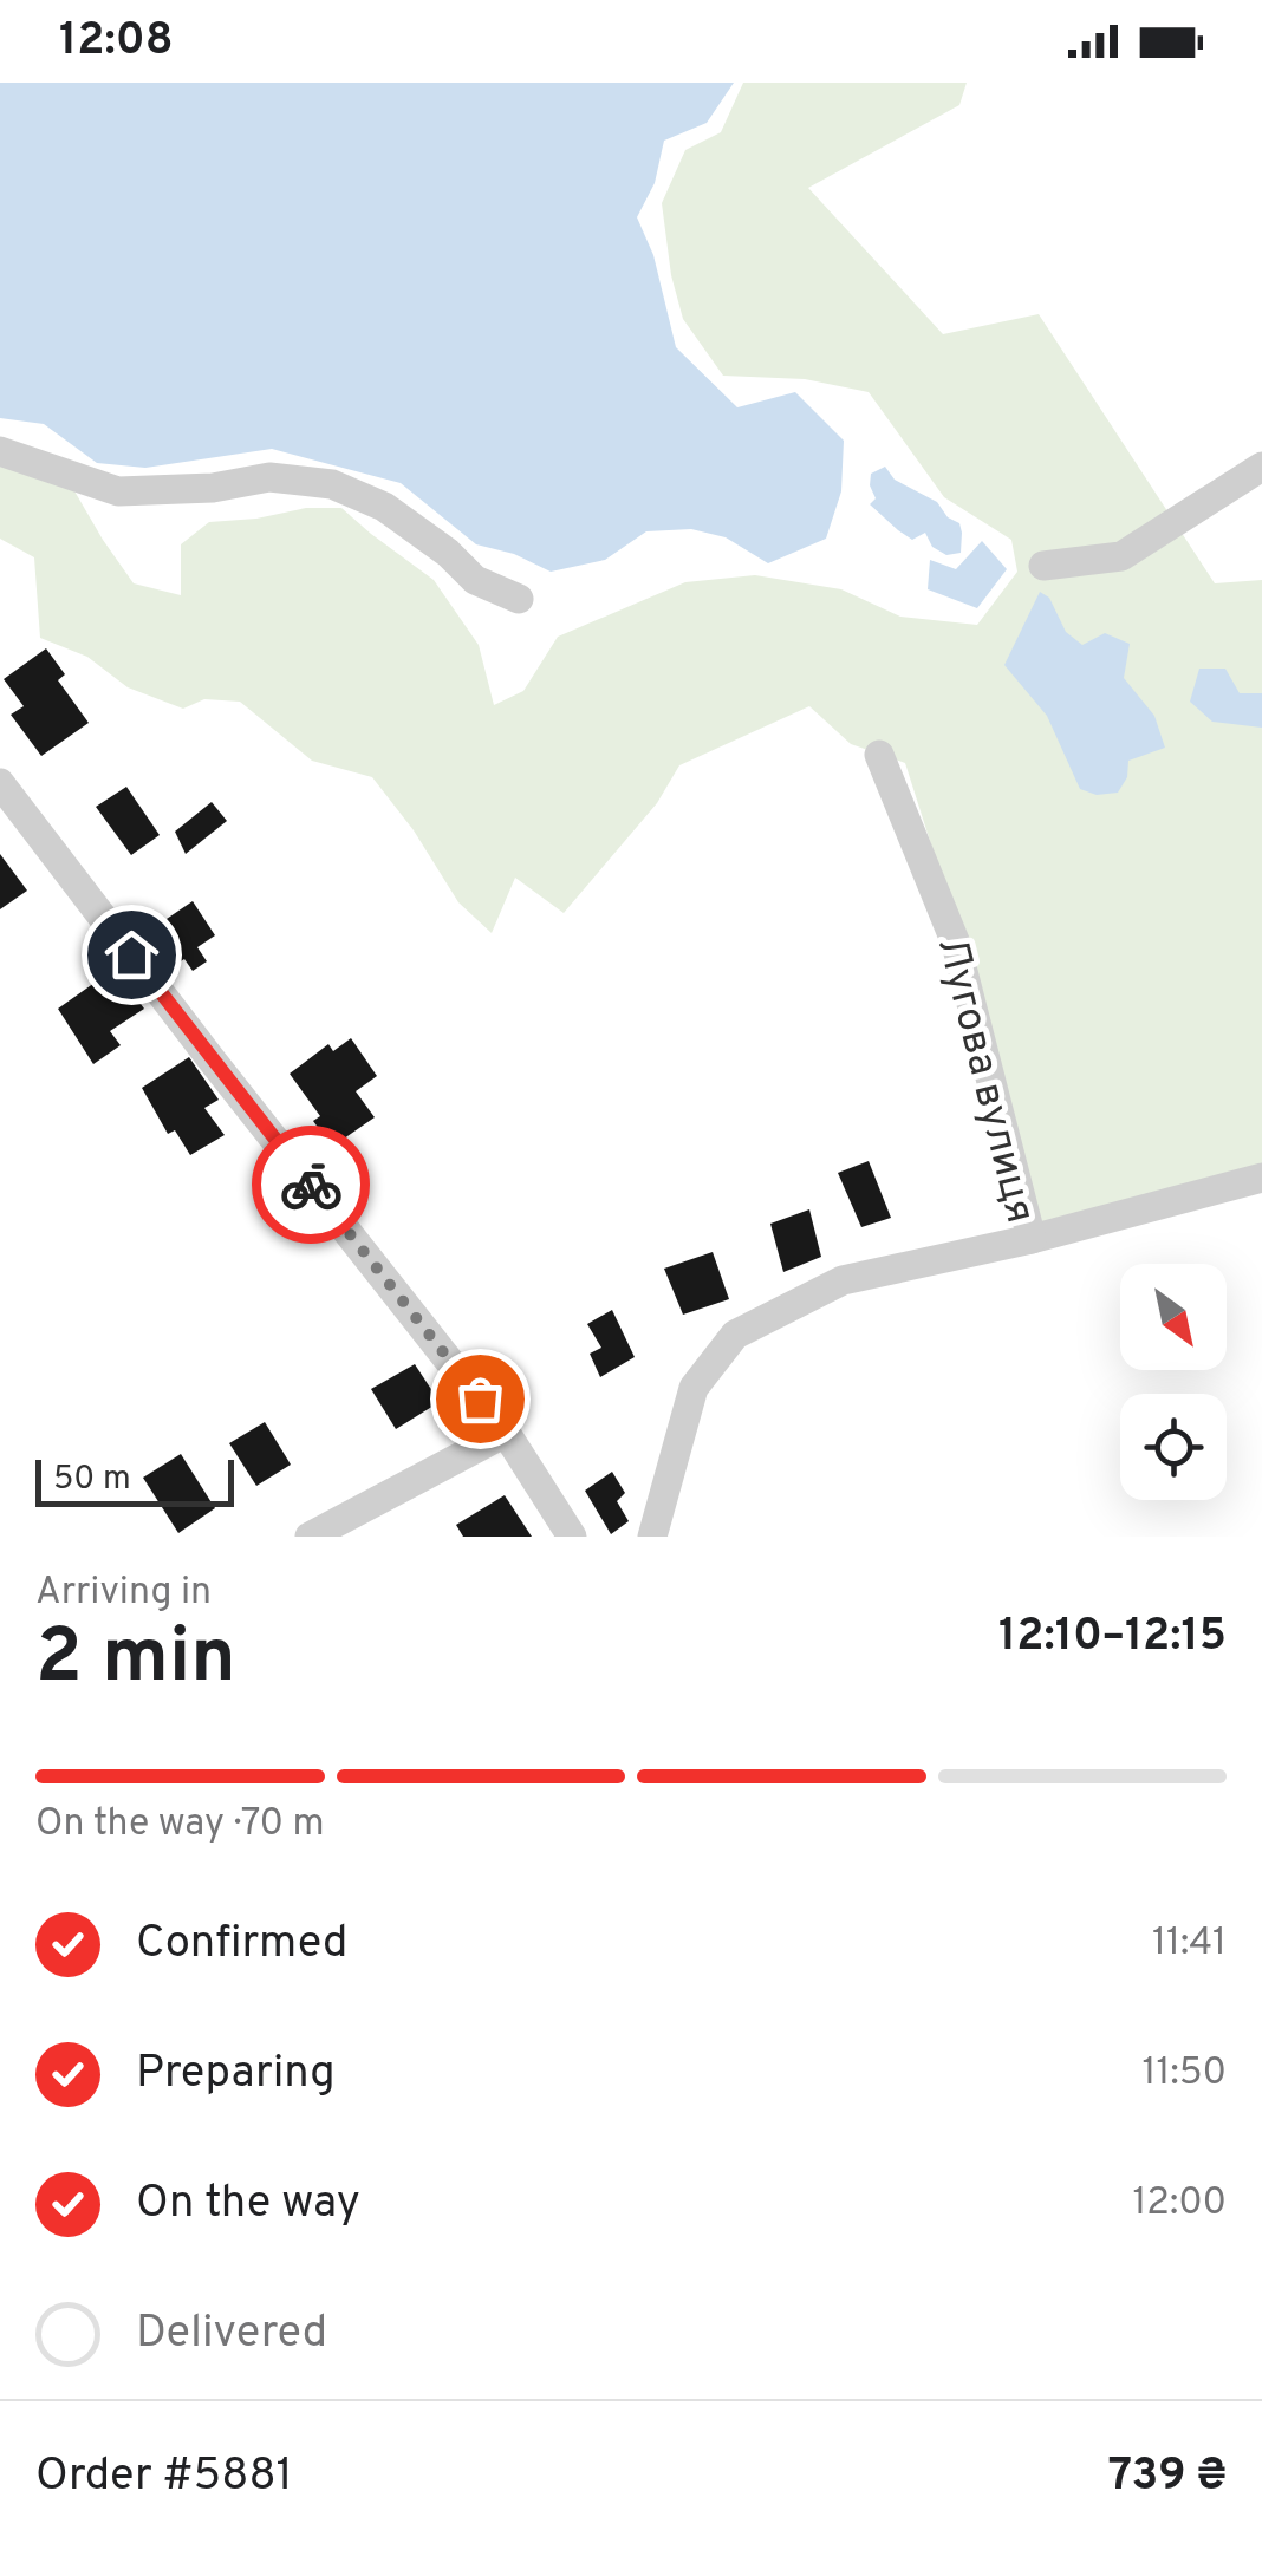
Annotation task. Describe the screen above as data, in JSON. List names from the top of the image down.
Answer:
{
  "streets": {
    "street": ["Лугова вулиця"]
  },
  "scale_bar": "50 m",
  "north": "bottom right",
  "page": {
    "status": "12:08",
    "scale": "50 m",
    "heading": ["2 min", "Arriving in", "12:10–12:15"],
    "panel": ["Order #5881", "739 ₴"],
    "bar": "On the way · 70 m",
    "list": [
      ["Confirmed", "11:41"],
      ["Preparing", "11:50"],
      ["On the way", "12:00"],
      "Delivered"
    ]
  }
}
